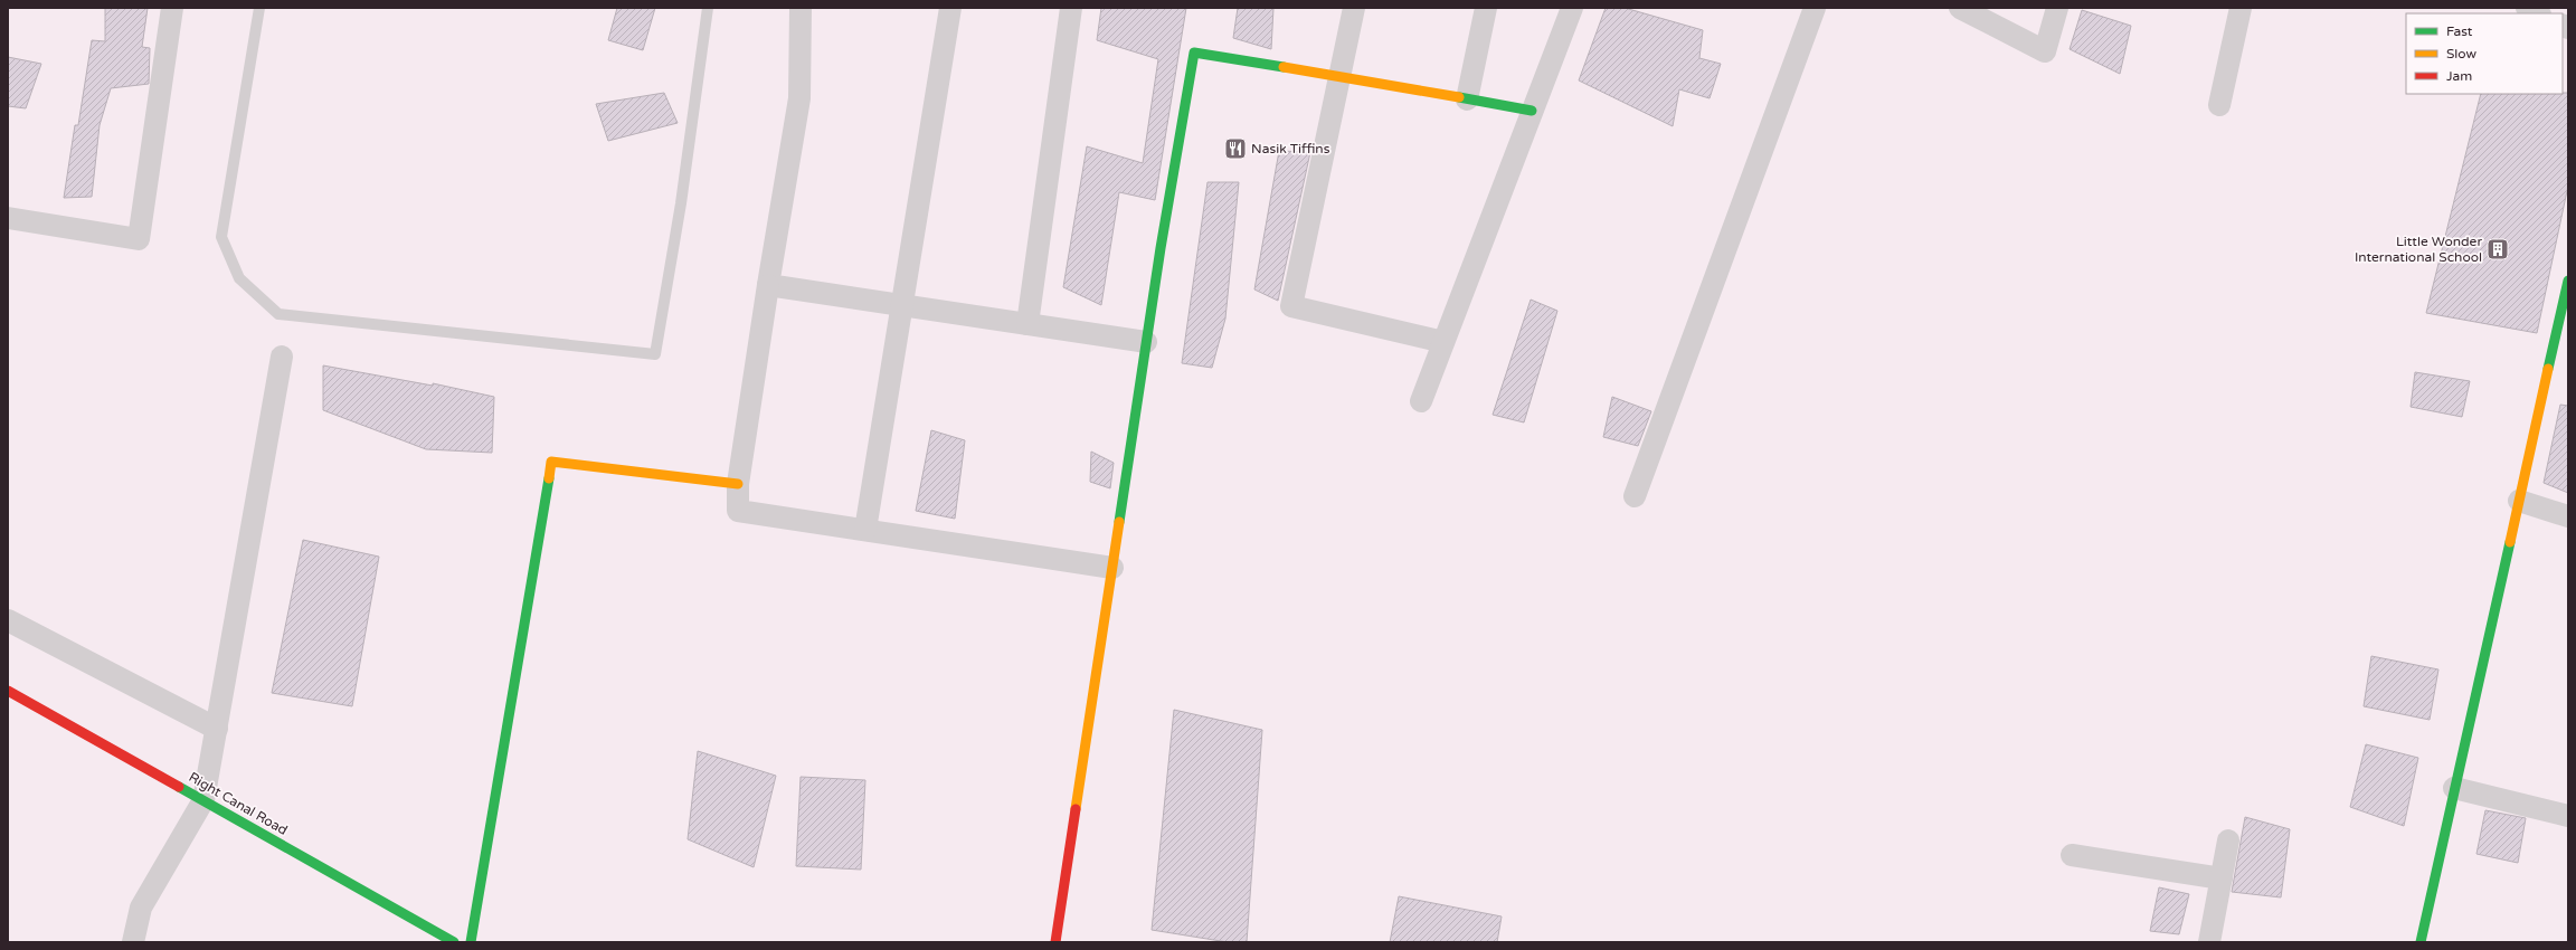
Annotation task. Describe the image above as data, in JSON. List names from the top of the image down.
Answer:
{
  "streets": {
    "street": ["Right Canal Road"]
  },
  "places": {
    "restaurant": ["Nasik Tiffins"],
    "building": ["Little Wonder International School"]
  },
  "legend": ["Fast", "Slow", "Jam"]
}
